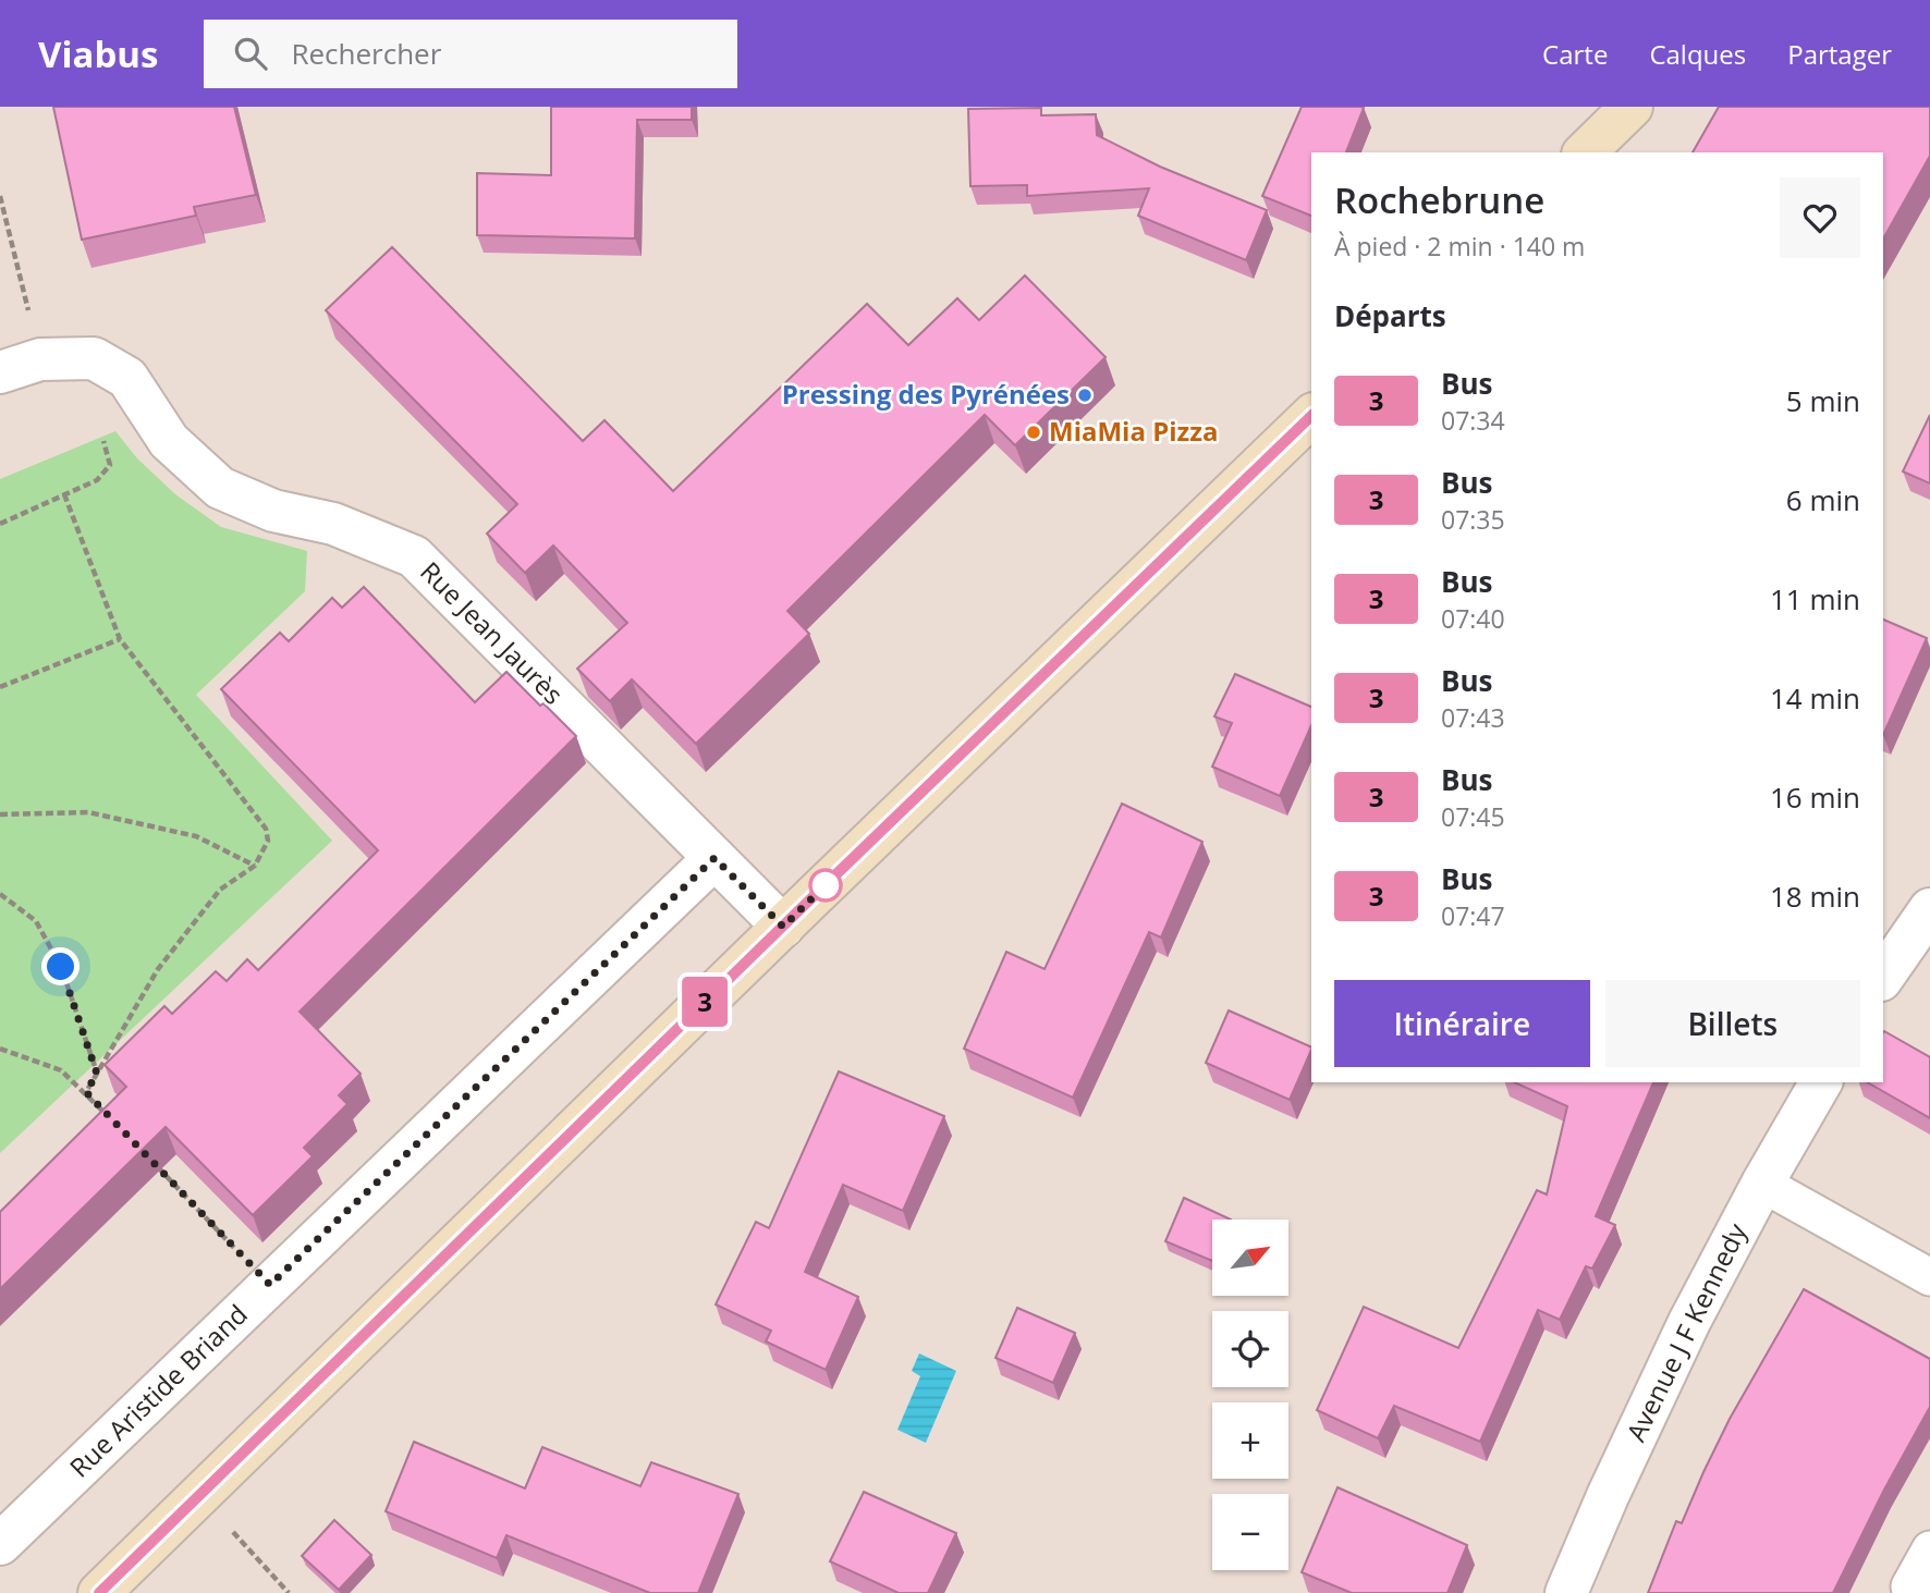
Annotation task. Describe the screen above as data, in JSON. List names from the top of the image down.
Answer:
{
  "streets": {
    "street": ["Rue Jean Jaurès", "Avenue J F Kennedy", "Rue Aristide Briand"]
  },
  "crossings": [
    ["Rue Jean Jaurès", "Rue Aristide Briand"]
  ],
  "places": ["Pressing des Pyrénées", "MiaMia Pizza"],
  "lines": ["bus line 3"],
  "north": "top right",
  "page": {
    "header": "Viabus",
    "search": "Rechercher",
    "nav": ["Carte", "Calques", "Partager"],
    "on_map": "3",
    "heading": [
      ["Rochebrune", "À pied · 2 min · 140 m"],
      "Départs"
    ],
    "list": [
      {
        "mark": "3",
        "name": "Bus",
        "note": "07:34",
        "value": "5 min"
      },
      {
        "mark": "3",
        "name": "Bus",
        "note": "07:35",
        "value": "6 min"
      },
      {
        "mark": "3",
        "name": "Bus",
        "note": "07:40",
        "value": "11 min"
      },
      {
        "mark": "3",
        "name": "Bus",
        "note": "07:43",
        "value": "14 min"
      },
      {
        "mark": "3",
        "name": "Bus",
        "note": "07:45",
        "value": "16 min"
      },
      {
        "mark": "3",
        "name": "Bus",
        "note": "07:47",
        "value": "18 min"
      }
    ],
    "buttons": ["Itinéraire", "Billets"],
    "map_buttons": ["+", "−"]
  }
}
